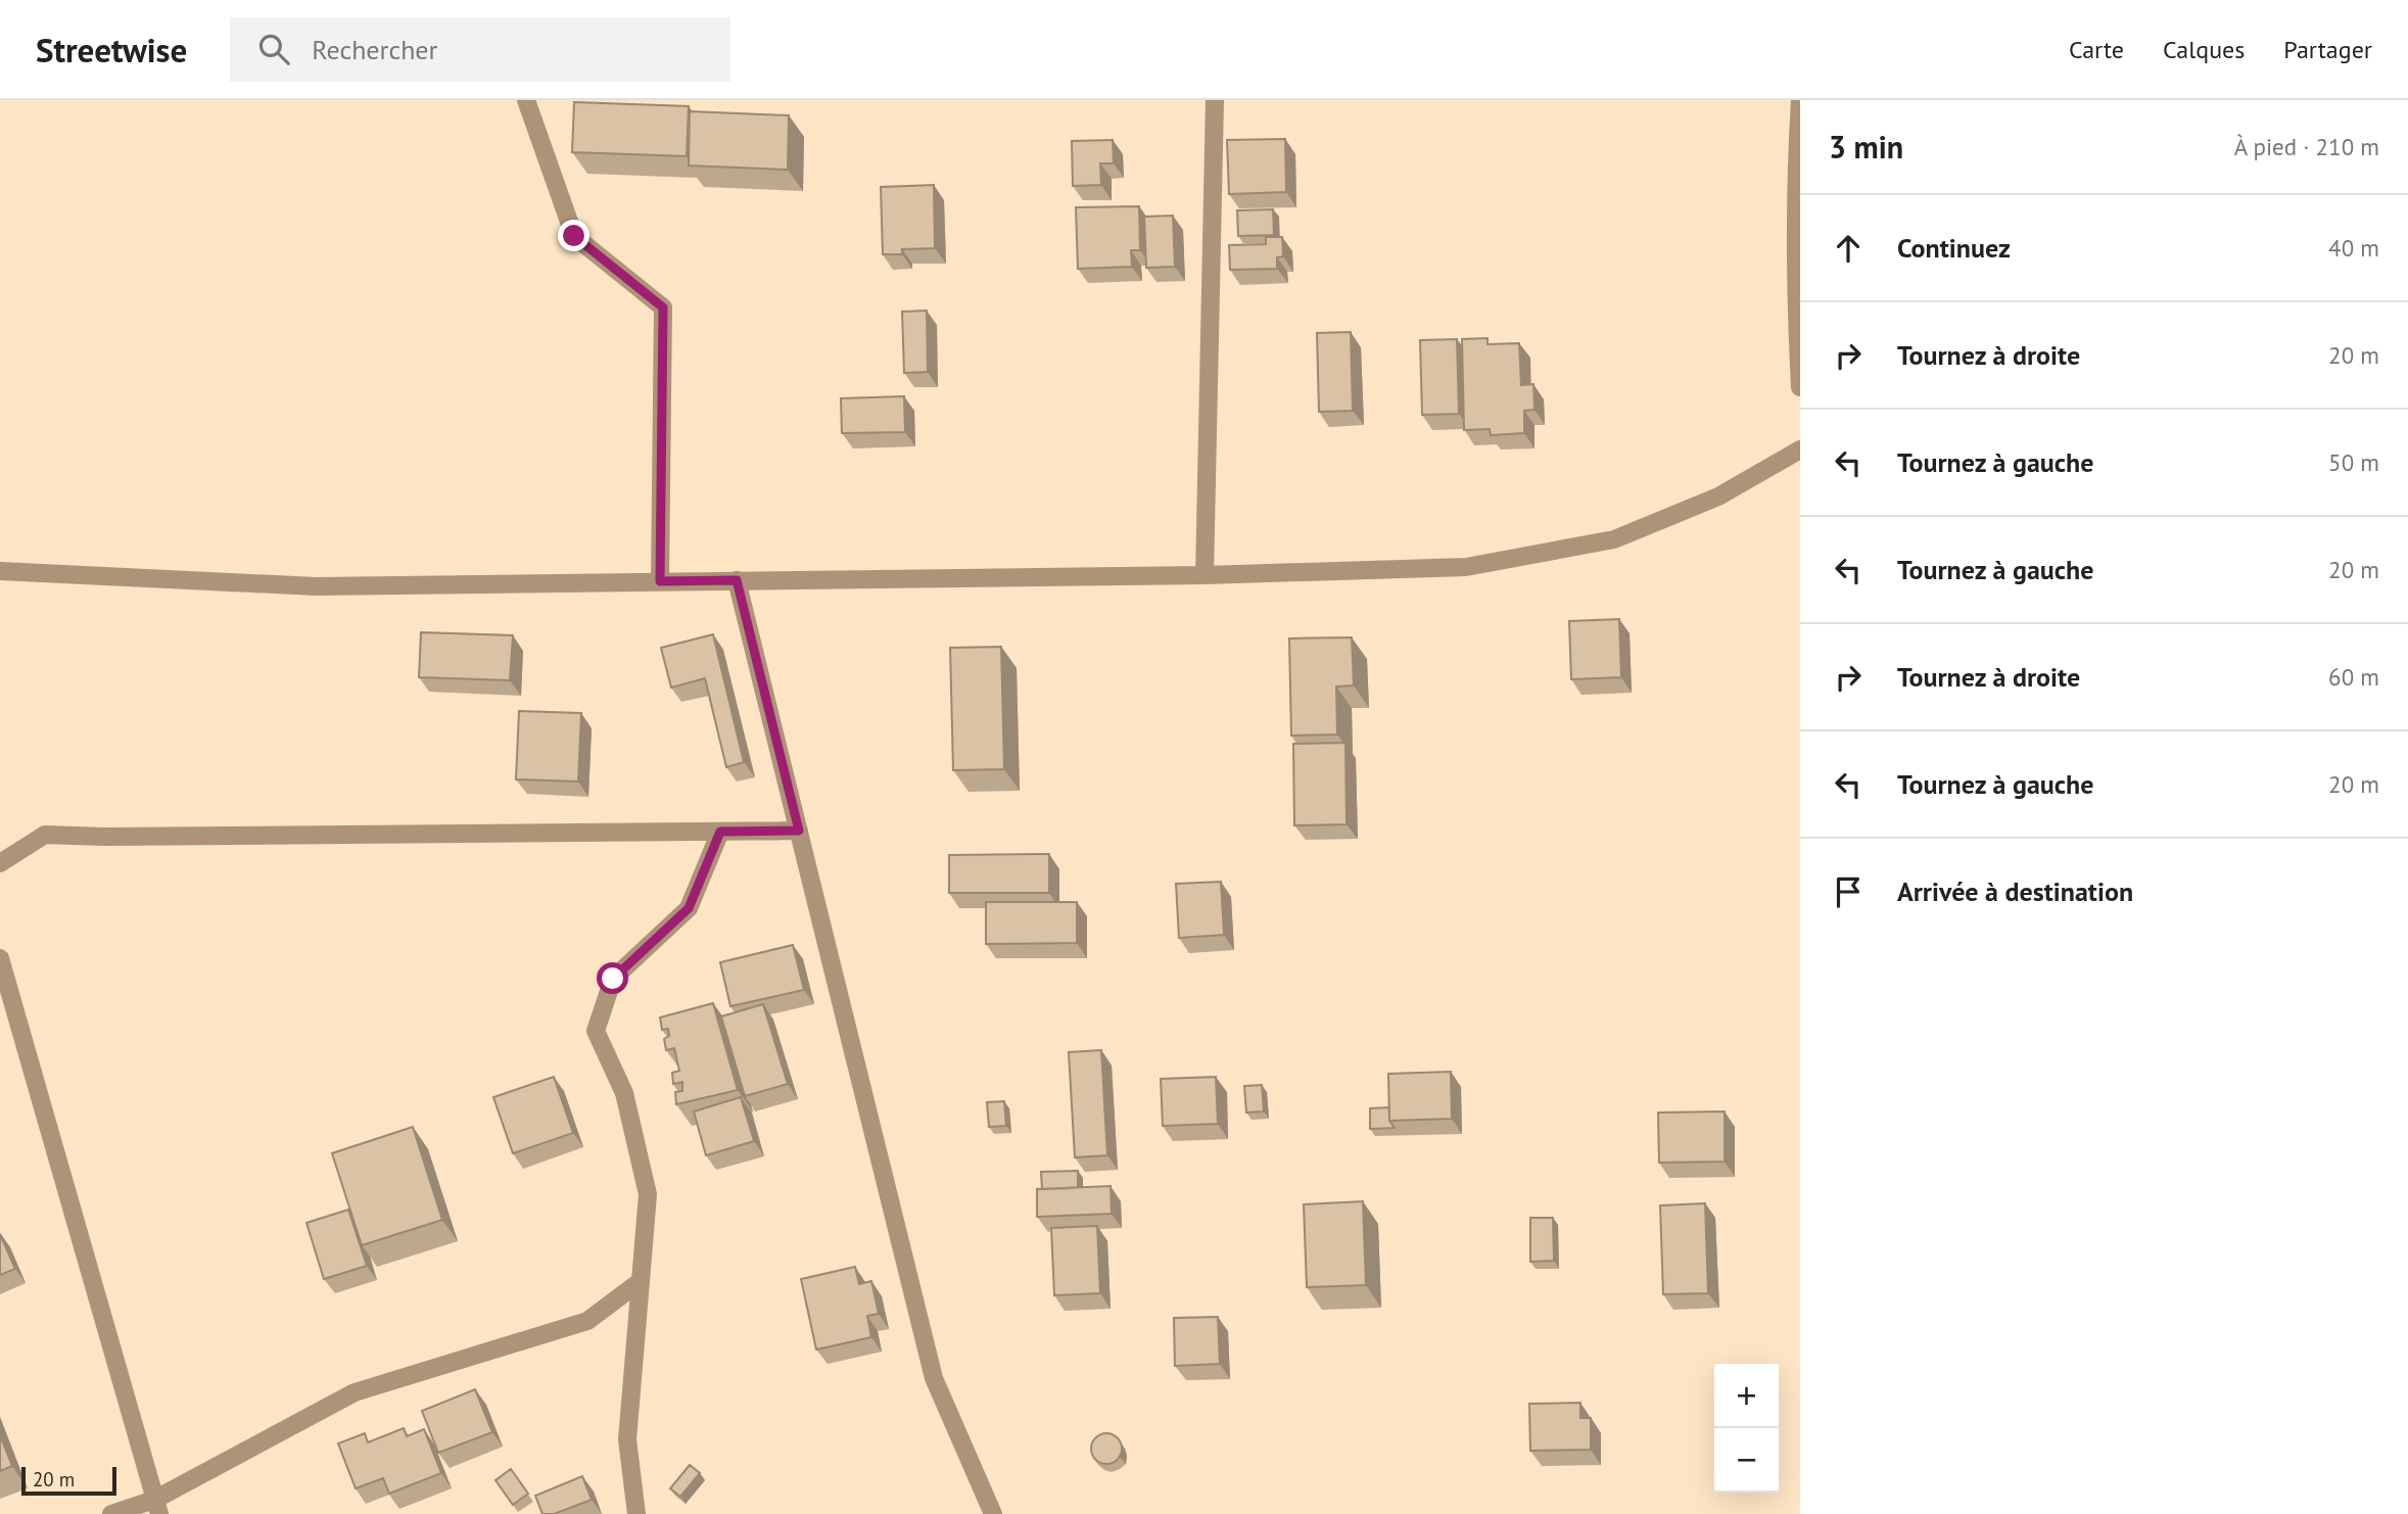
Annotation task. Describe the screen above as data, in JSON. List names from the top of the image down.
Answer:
{
  "scale_bar": "20 m",
  "page": {
    "header": "Streetwise",
    "search": "Rechercher",
    "nav": ["Carte", "Calques", "Partager"],
    "heading": ["3 min", "À pied · 210 m"],
    "list": [
      ["Continuez", "40 m"],
      ["Tournez à droite", "20 m"],
      ["Tournez à gauche", "50 m"],
      ["Tournez à gauche", "20 m"],
      ["Tournez à droite", "60 m"],
      ["Tournez à gauche", "20 m"],
      "Arrivée à destination"
    ],
    "map_buttons": ["+", "−"],
    "scale": "20 m"
  }
}
